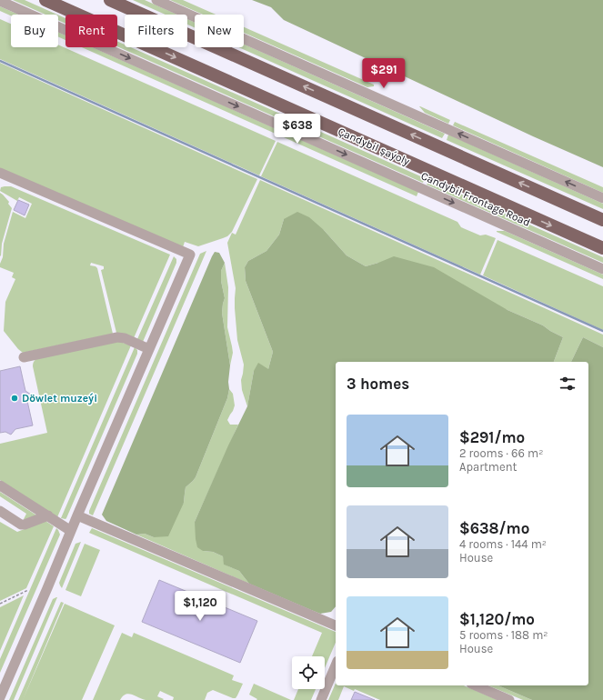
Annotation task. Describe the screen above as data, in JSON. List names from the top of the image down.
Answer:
{
  "streets": {
    "main road": ["Çandybil şaýoly"],
    "street": ["Candybil Frontage Road"]
  },
  "places": ["Döwlet muzeýi"],
  "page": {
    "chip": [
      "Buy",
      "Rent",
      "Filters",
      "New"
    ],
    "price": ["$291", "$638", "$1,120"],
    "heading": "3 homes",
    "list": [
      {
        "name": "$291/mo",
        "note": "2 rooms · 66 m² · Apartment"
      },
      {
        "name": "$638/mo",
        "note": "4 rooms · 144 m² · House"
      },
      {
        "name": "$1,120/mo",
        "note": "5 rooms · 188 m² · House"
      }
    ]
  }
}
